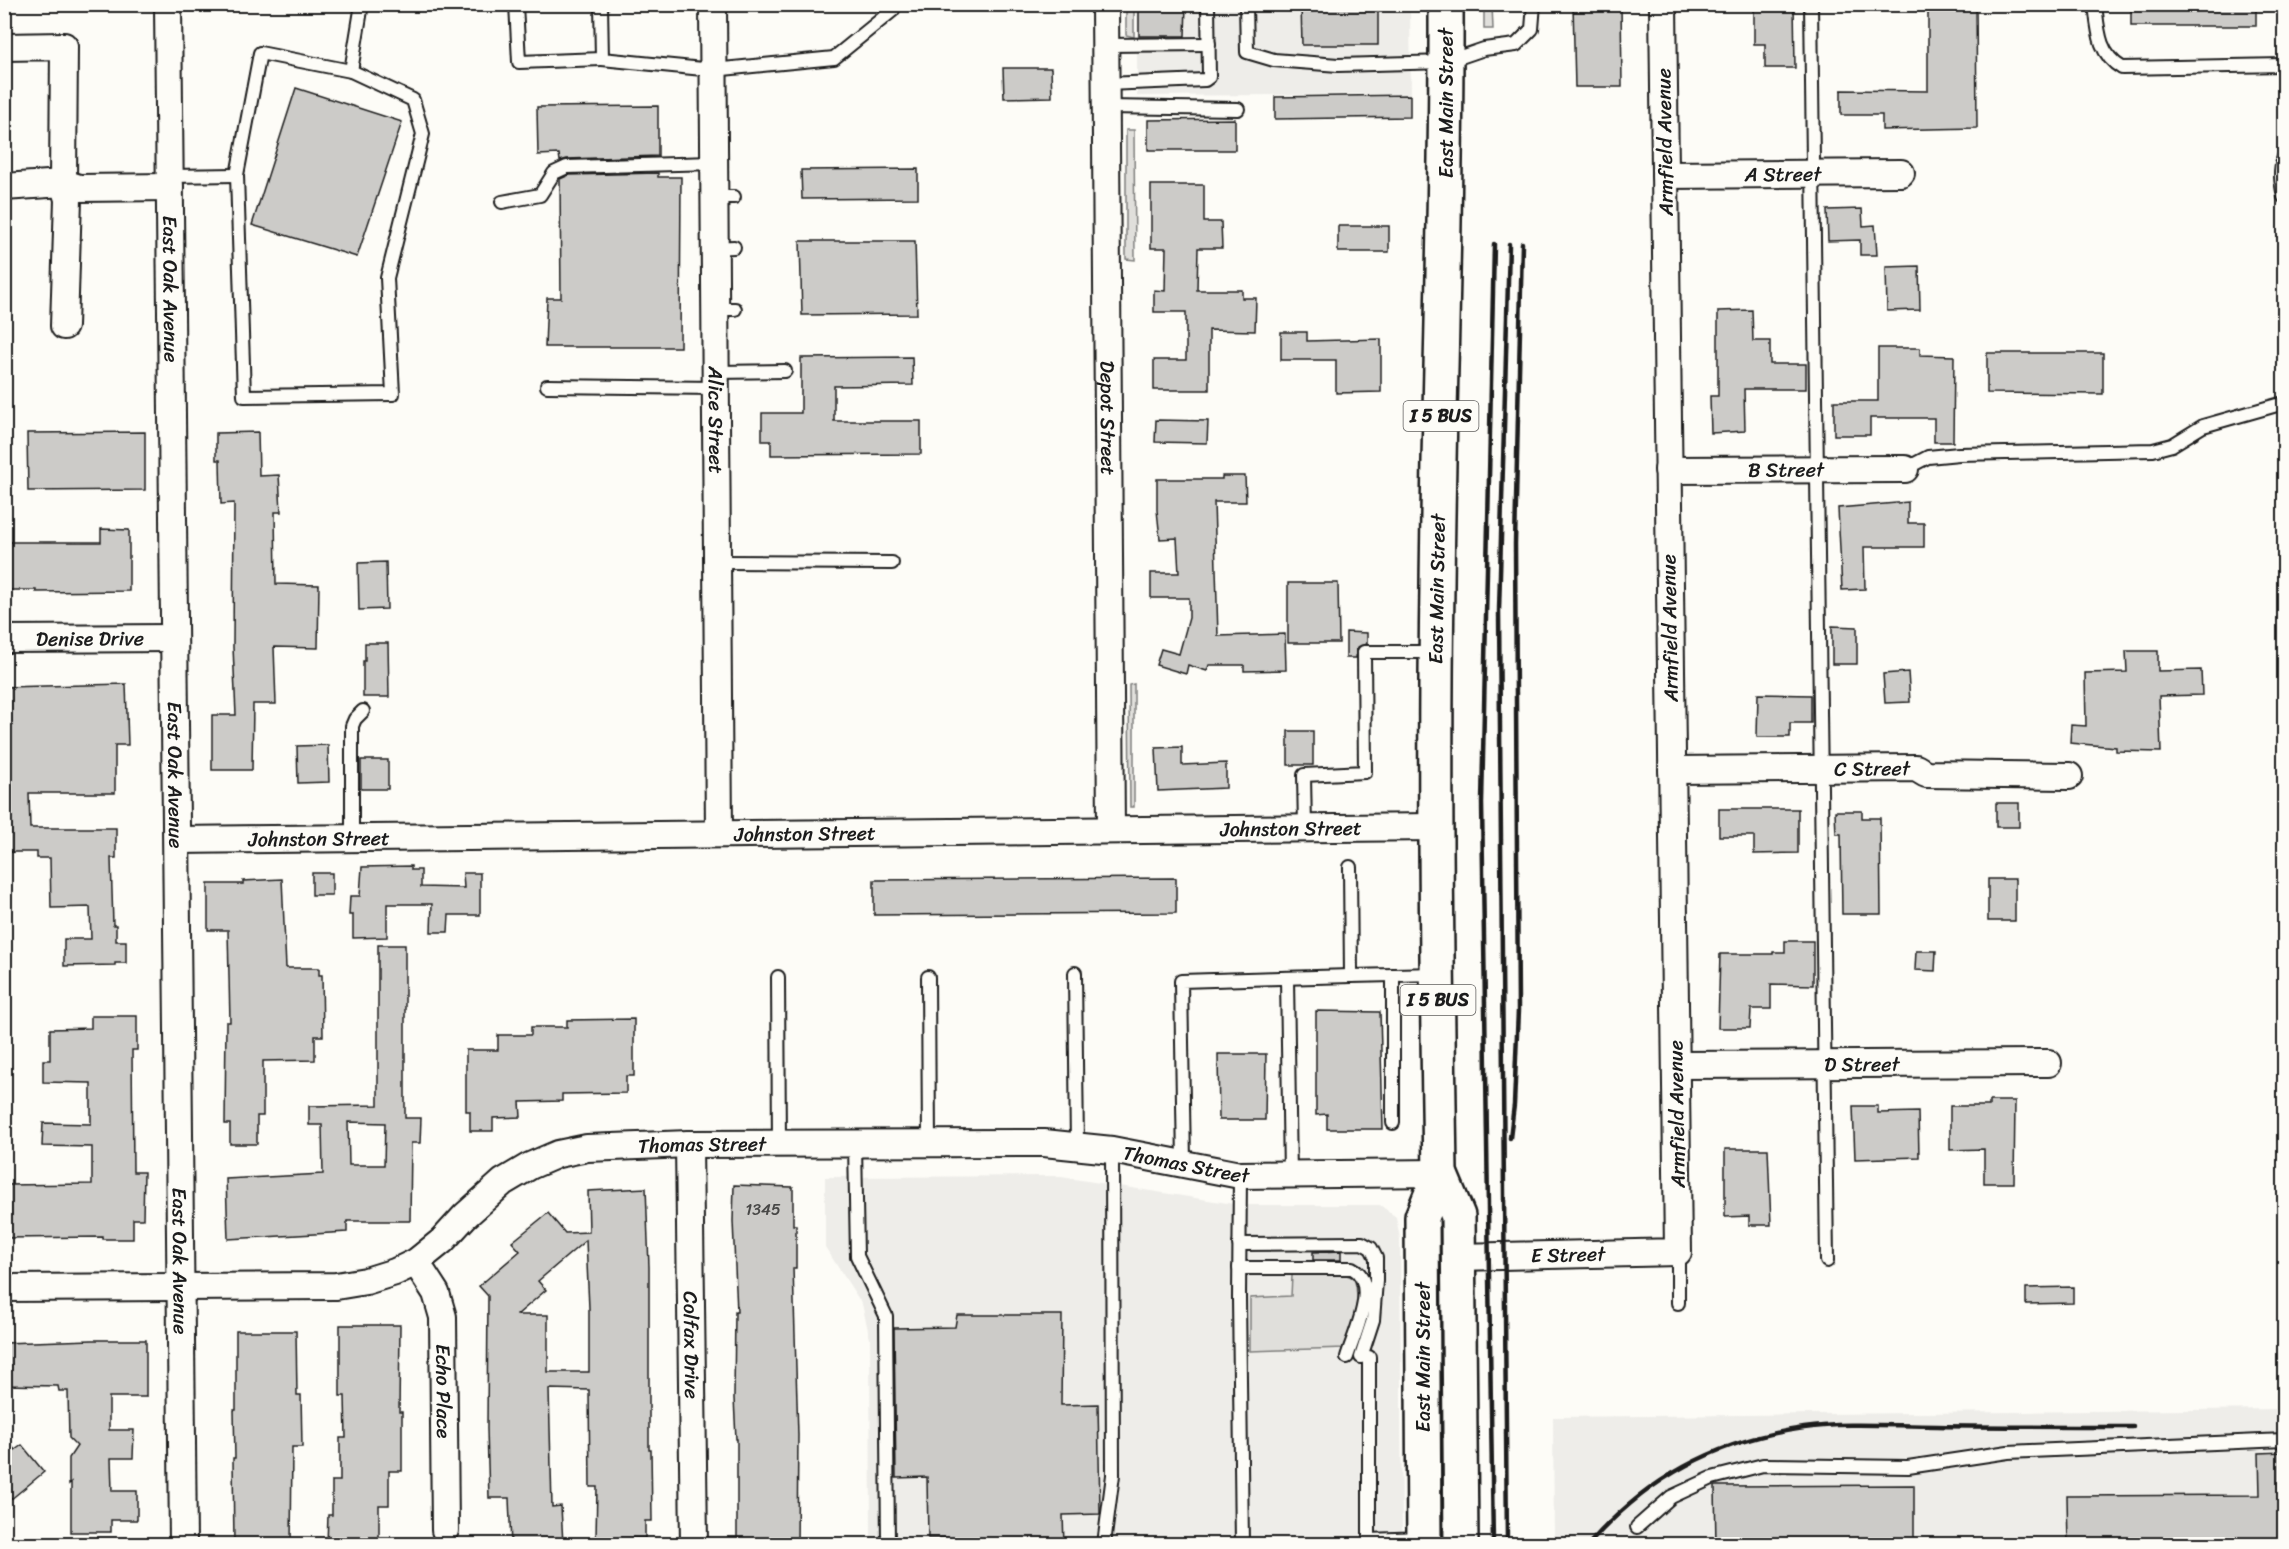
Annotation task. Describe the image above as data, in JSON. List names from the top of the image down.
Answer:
{
  "streets": {
    "main road": ["East Main Street", "I 5 BUS"],
    "street": [
      "Armfield Avenue",
      "A Street",
      "East Oak Avenue",
      "Depot Street",
      "Alice Street",
      "B Street",
      "Denise Drive",
      "C Street",
      "Johnston Street",
      "D Street",
      "Thomas Street",
      "E Street",
      "Colfax Drive",
      "Echo Place"
    ]
  },
  "crossings": [
    ["East Main Street", "Johnston Street"],
    ["East Main Street", "Thomas Street"],
    ["East Main Street", "E Street"],
    ["Armfield Avenue", "A Street"],
    ["Armfield Avenue", "B Street"],
    ["Armfield Avenue", "C Street"],
    ["Armfield Avenue", "D Street"],
    ["Armfield Avenue", "E Street"],
    ["East Oak Avenue", "Denise Drive"],
    ["East Oak Avenue", "Johnston Street"],
    ["East Oak Avenue", "Thomas Street"],
    ["Depot Street", "Johnston Street"],
    ["Alice Street", "Johnston Street"],
    ["Thomas Street", "Colfax Drive"],
    ["Thomas Street", "Echo Place"]
  ],
  "house_numbers": ["1345"]
}
